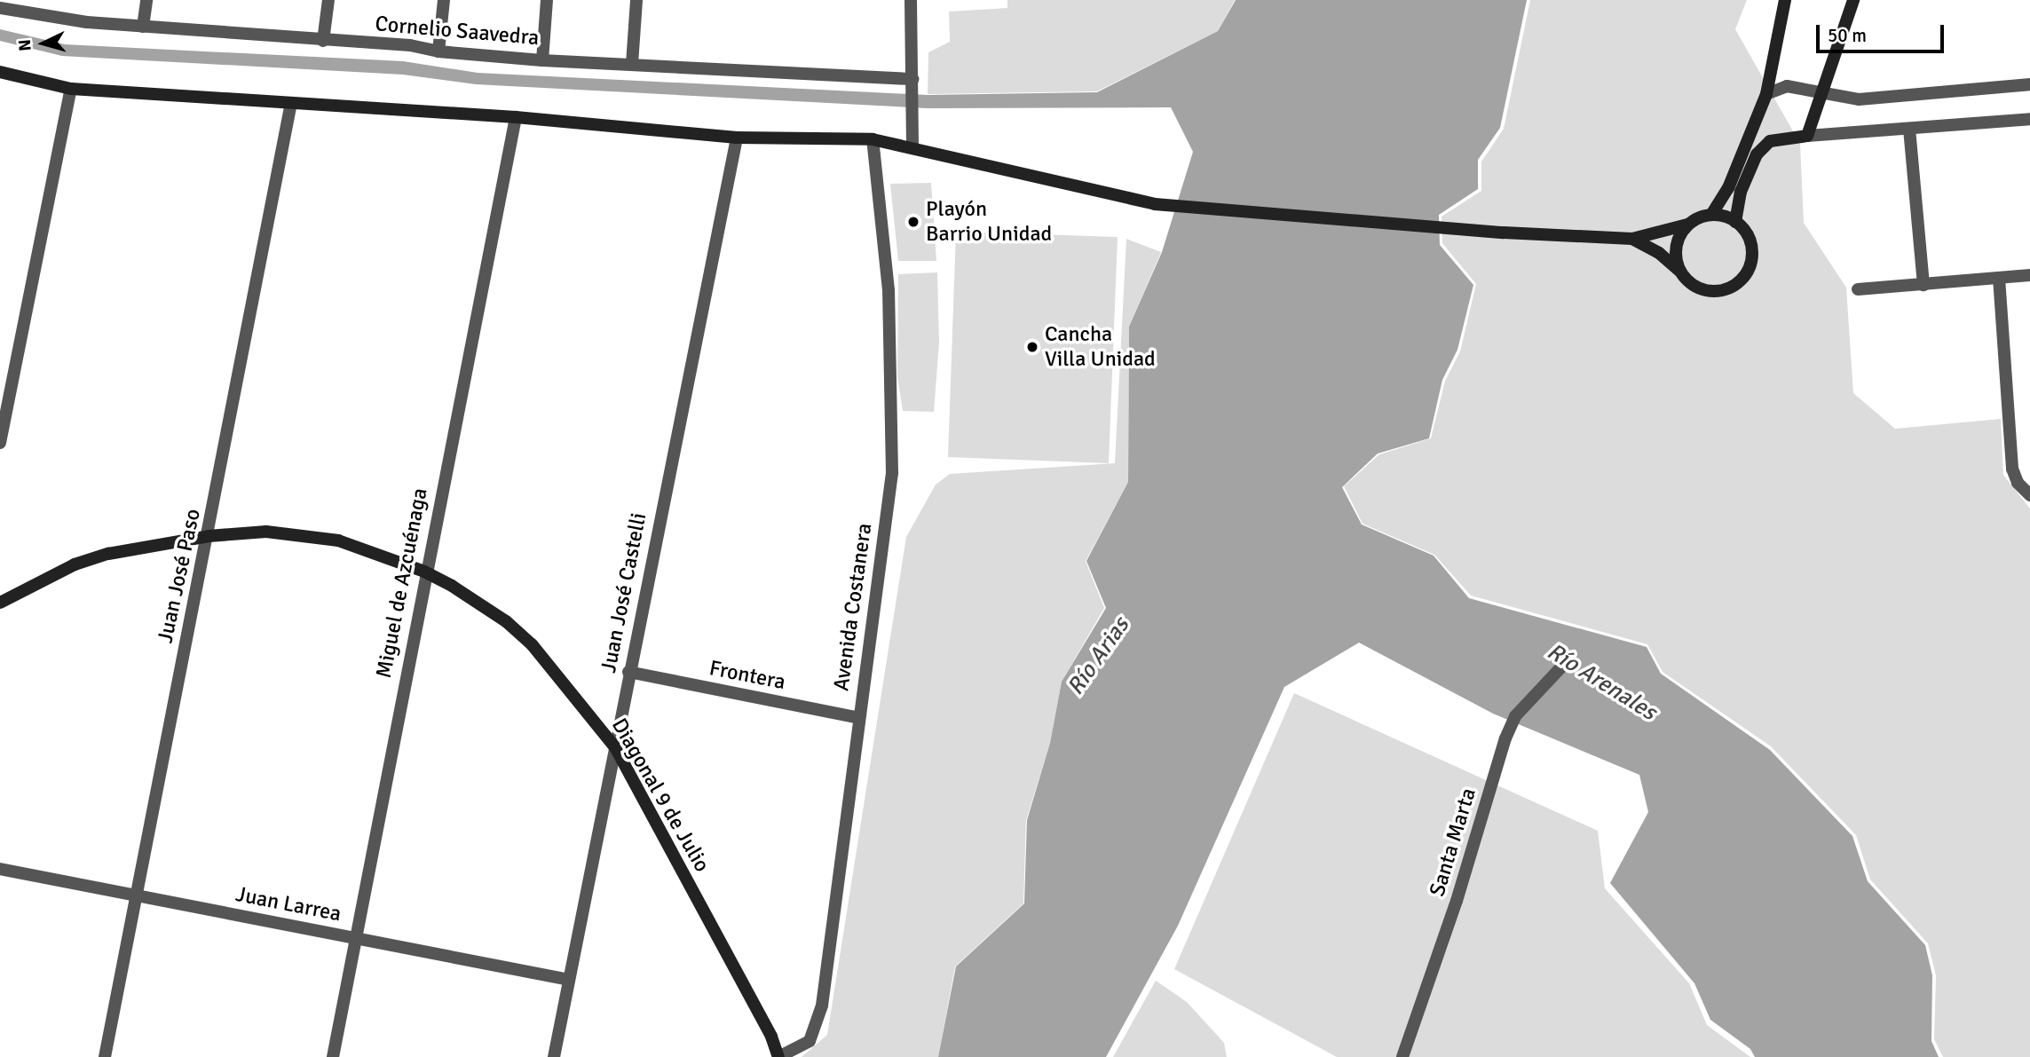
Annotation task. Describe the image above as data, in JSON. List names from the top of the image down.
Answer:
{
  "streets": {
    "street": [
      "Cornelio Saavedra",
      "Juan José Paso",
      "Miguel de Azcuénaga",
      "Juan José Castelli",
      "Avenida Costanera",
      "Frontera",
      "Diagonal 9 de Julio",
      "Santa Marta",
      "Juan Larrea"
    ]
  },
  "crossings": [
    ["Juan José Paso", "Diagonal 9 de Julio"],
    ["Juan José Paso", "Juan Larrea"],
    ["Miguel de Azcuénaga", "Diagonal 9 de Julio"],
    ["Miguel de Azcuénaga", "Juan Larrea"],
    ["Juan José Castelli", "Frontera"],
    ["Juan José Castelli", "Diagonal 9 de Julio"],
    ["Juan José Castelli", "Juan Larrea"],
    ["Avenida Costanera", "Frontera"],
    ["Avenida Costanera", "Diagonal 9 de Julio"]
  ],
  "water": ["Río Arias", "Río Arenales"],
  "places": ["Playón Barrio Unidad", "Cancha Villa Unidad"],
  "scale_bar": "50 m",
  "north": "left"
}
